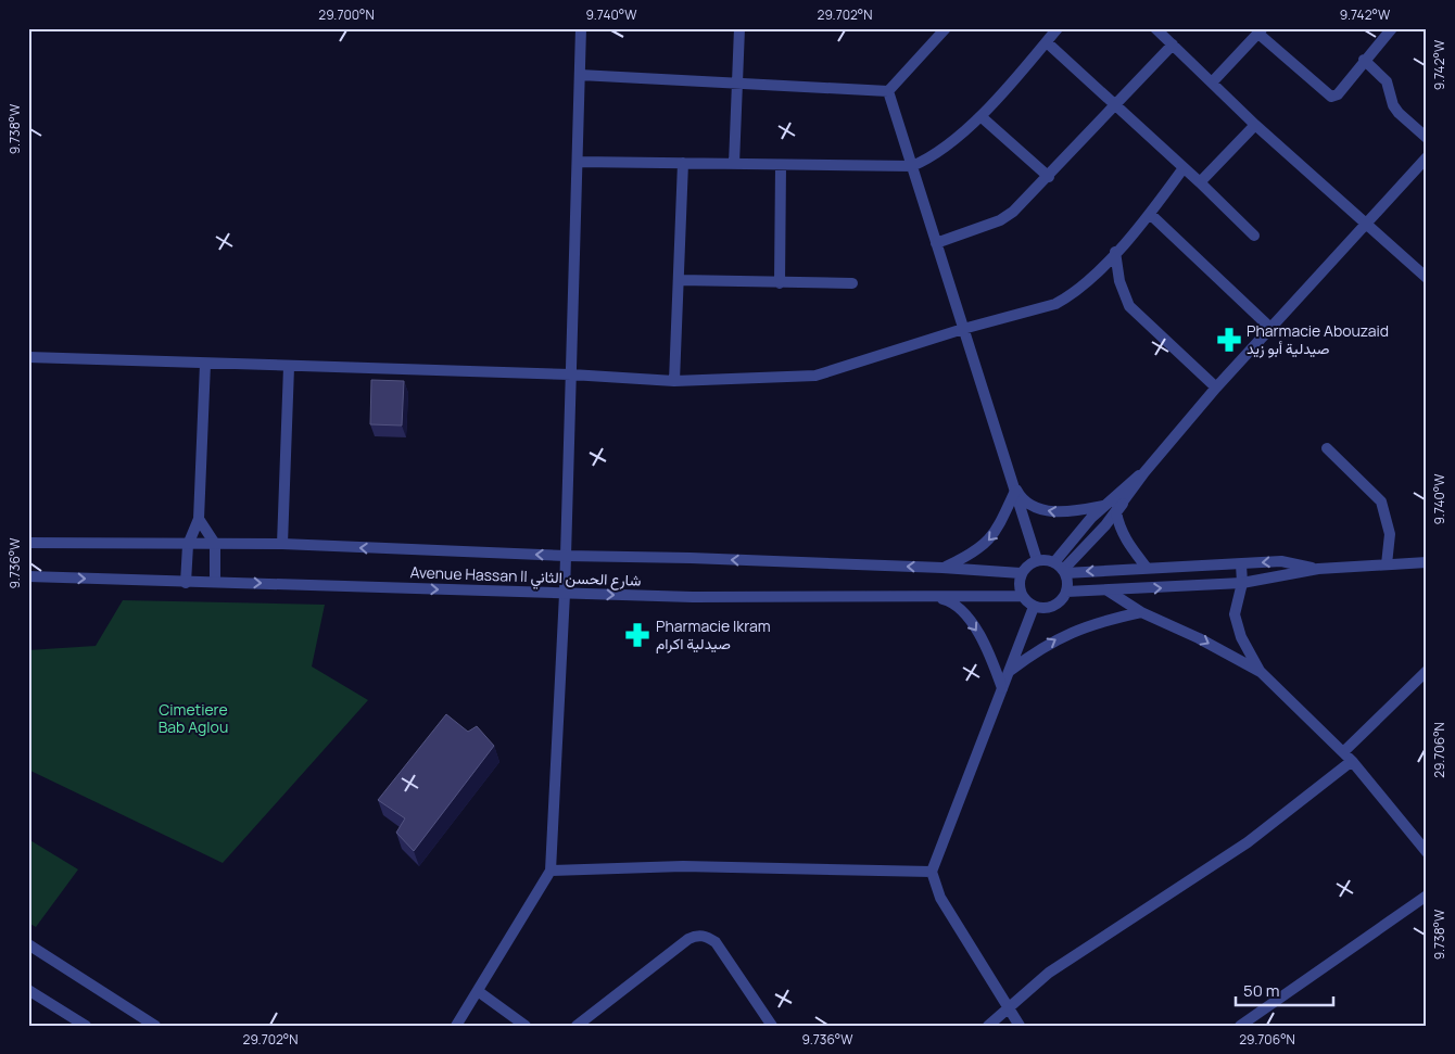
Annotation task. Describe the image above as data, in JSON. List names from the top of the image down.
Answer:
{
  "streets": {
    "street": ["Avenue Hassan II شارع الحسن الثاني"]
  },
  "parks": ["Cimetiere Bab Aglou"],
  "places": {
    "pharmacy": ["Pharmacie Abouzaid صيدلية أبو زيد", "Pharmacie Ikram صيدلية اكرام"]
  },
  "scale_bar": "50 m",
  "coordinates": [
    "29.700°N",
    "9.740°W",
    "29.702°N",
    "9.742°W",
    "9.738°W",
    "9.736°W",
    "29.706°N"
  ]
}
